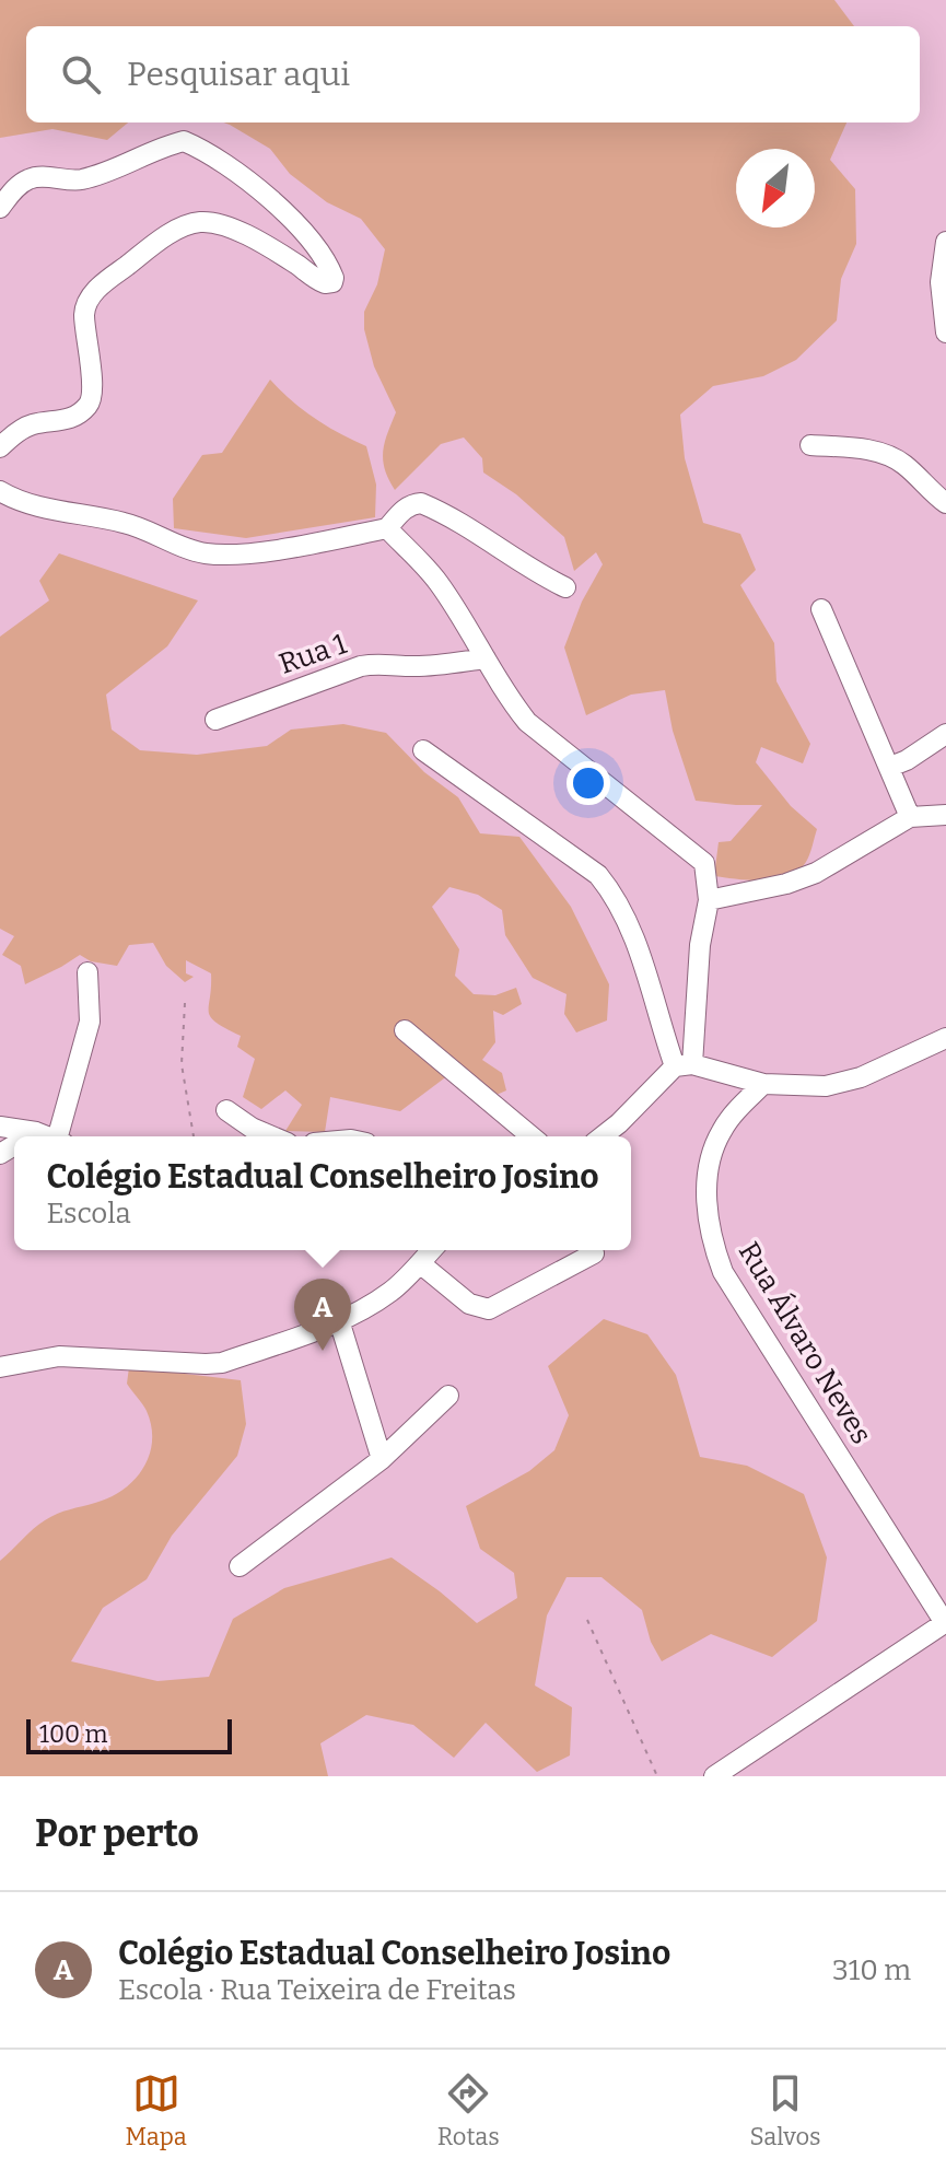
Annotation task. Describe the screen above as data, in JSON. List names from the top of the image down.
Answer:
{
  "streets": {
    "street": ["Rua 1", "Rua Álvaro Neves"]
  },
  "scale_bar": "100 m",
  "north": "bottom left",
  "page": {
    "search": "Pesquisar aqui",
    "popup": ["Colégio Estadual Conselheiro Josino", "Escola"],
    "pins": "A",
    "scale": "100 m",
    "heading": "Por perto",
    "list": [
      {
        "mark": "A",
        "name": "Colégio Estadual Conselheiro Josino",
        "note": "Escola · Rua Teixeira de Freitas",
        "value": "310 m"
      }
    ],
    "nav": ["Mapa", "Rotas", "Salvos"]
  }
}
